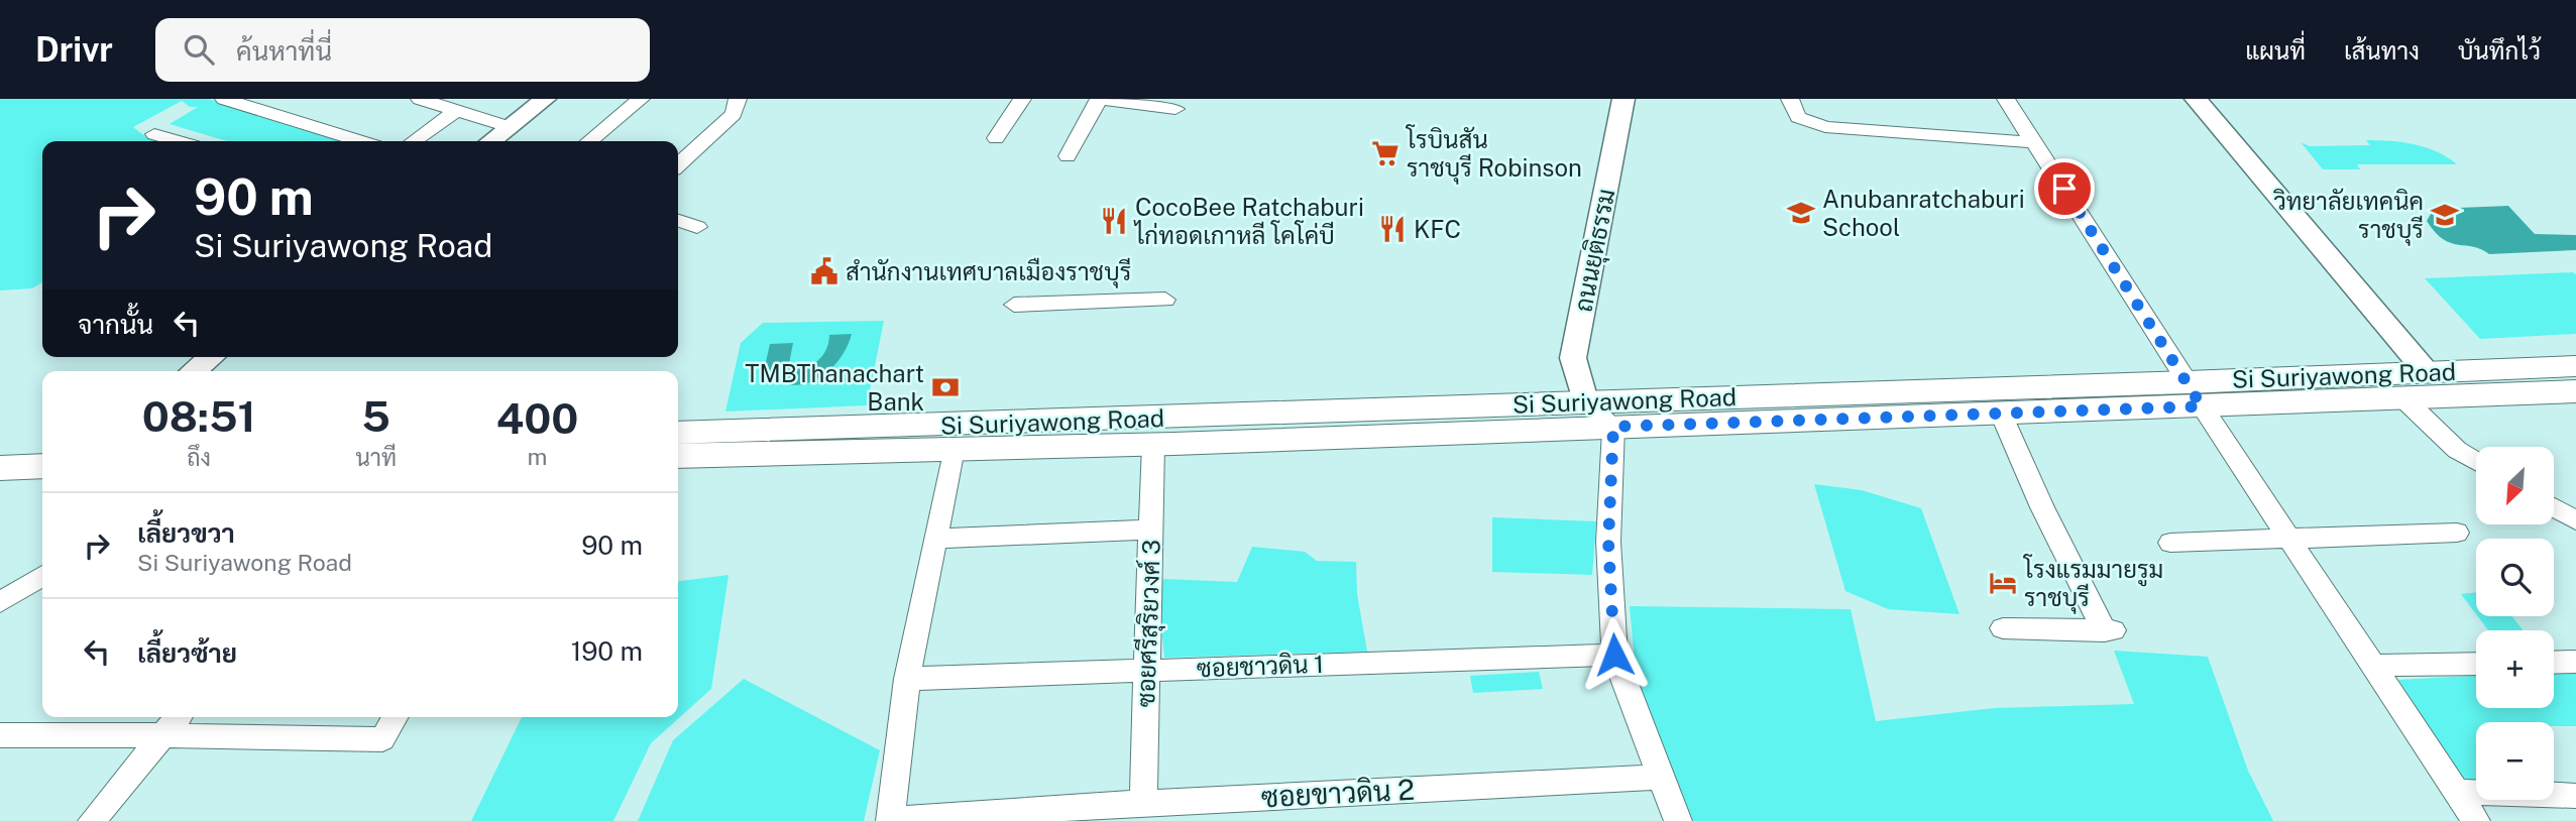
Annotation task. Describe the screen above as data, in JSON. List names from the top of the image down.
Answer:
{
  "streets": {
    "main road": ["Si Suriyawong Road"],
    "street": [
      "ถนนยุติธรรม",
      "ซอยศรีสุริยวงศ์ 3",
      "ซอยชาวดิน 1",
      "ซอยขาวดิน 2"
    ]
  },
  "crossings": [
    ["ถนนยุติธรรม", "Si Suriyawong Road"],
    ["Si Suriyawong Road", "ซอยศรีสุริยวงศ์ 3"],
    ["ซอยศรีสุริยวงศ์ 3", "ซอยชาวดิน 1"],
    ["ซอยศรีสุริยวงศ์ 3", "ซอยขาวดิน 2"]
  ],
  "places": {
    "supermarket": ["โรบินสัน ราชบุรี Robinson"],
    "school or university": ["Anubanratchaburi School", "วิทยาลัยเทคนิค ราชบุรี"],
    "restaurant": ["CocoBee Ratchaburi ไก่ทอดเกาหลี โคโค่บี", "KFC"],
    "public building": ["สำนักงานเทศบาลเมืองราชบุรี"],
    "bank": ["TMBThanachart Bank"],
    "hotel": ["โรงแรมมายรูม ราชบุรี"]
  },
  "north": "bottom left",
  "page": {
    "header": "Drivr",
    "search": "ค้นหาที่นี่",
    "nav": ["แผนที่", "เส้นทาง", "บันทึกไว้"],
    "turn": ["90 m", "Si Suriyawong Road"],
    "then": "จากนั้น",
    "eta": [
      "08:51",
      "ถึง",
      "5",
      "นาที",
      "400",
      "m"
    ],
    "map_buttons": ["+", "−"],
    "list": [
      {
        "name": "เลี้ยวขวา",
        "note": "Si Suriyawong Road",
        "value": "90 m"
      },
      {
        "name": "เลี้ยวซ้าย",
        "value": "190 m"
      }
    ]
  }
}
